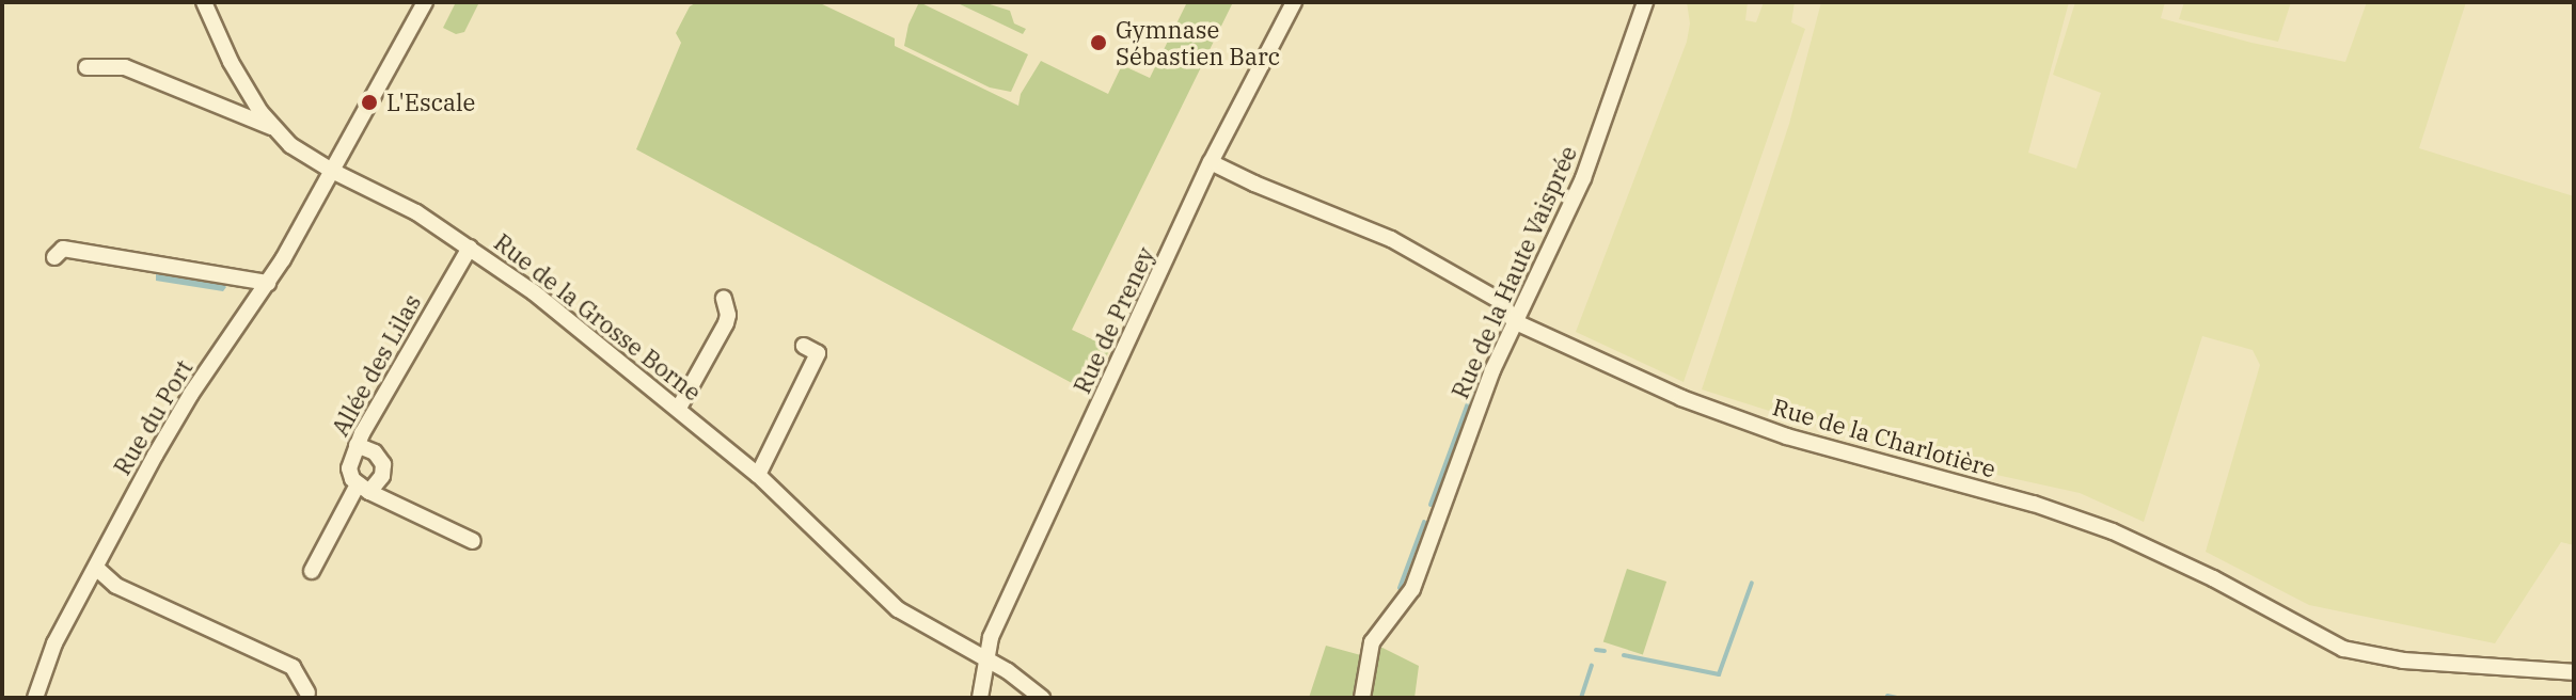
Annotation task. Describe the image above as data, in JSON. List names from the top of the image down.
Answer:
{
  "streets": {
    "street": [
      "Rue de la Haute Vaisprée",
      "Rue de la Grosse Borne",
      "Rue de Preney",
      "Allée des Lilas",
      "Rue du Port",
      "Rue de la Charlotière"
    ]
  },
  "crossings": [
    ["Rue de la Haute Vaisprée", "Rue de la Charlotière"],
    ["Rue de la Grosse Borne", "Rue de Preney"],
    ["Rue de la Grosse Borne", "Allée des Lilas"],
    ["Rue de la Grosse Borne", "Rue du Port"],
    ["Rue de Preney", "Rue de la Charlotière"]
  ],
  "places": ["Gymnase Sébastien Barc", "L'Escale"]
}
